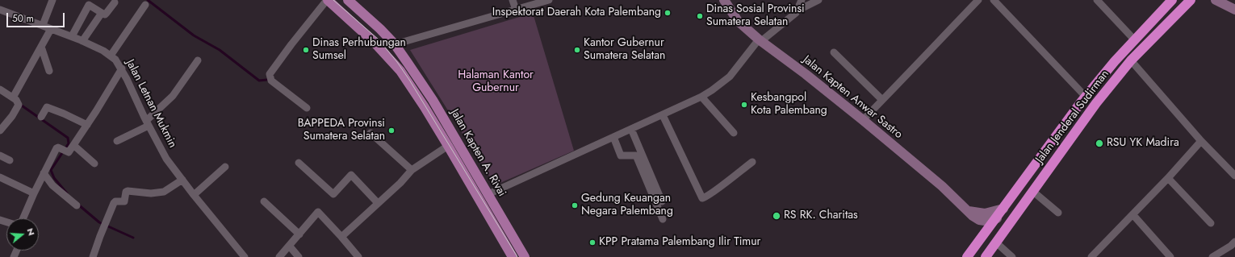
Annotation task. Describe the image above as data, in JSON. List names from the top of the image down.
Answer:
{
  "streets": {
    "highway": ["Jalan Jenderal Sudirman"],
    "main road": ["Jalan Kapten A. Rivai"],
    "street": ["Jalan Kapten Anwar Sastro", "Jalan Letnan Mukmin"]
  },
  "crossings": [
    ["Jalan Kapten Anwar Sastro", "Jalan Jenderal Sudirman"]
  ],
  "parks": ["Halaman Kantor Gubernur"],
  "places": [
    "Inspektorat Daerah Kota Palembang",
    "Dinas Sosial Provinsi Sumatera Selatan",
    "Dinas Perhubungan Sumsel",
    "Kantor Gubernur Sumatera Selatan",
    "Kesbangpol Kota Palembang",
    "BAPPEDA Provinsi Sumatera Selatan",
    "RSU YK Madira",
    "Gedung Keuangan Negara Palembang",
    "RS RK. Charitas",
    "KPP Pratama Palembang Ilir Timur"
  ],
  "scale_bar": "50 m",
  "north": "right"
}
